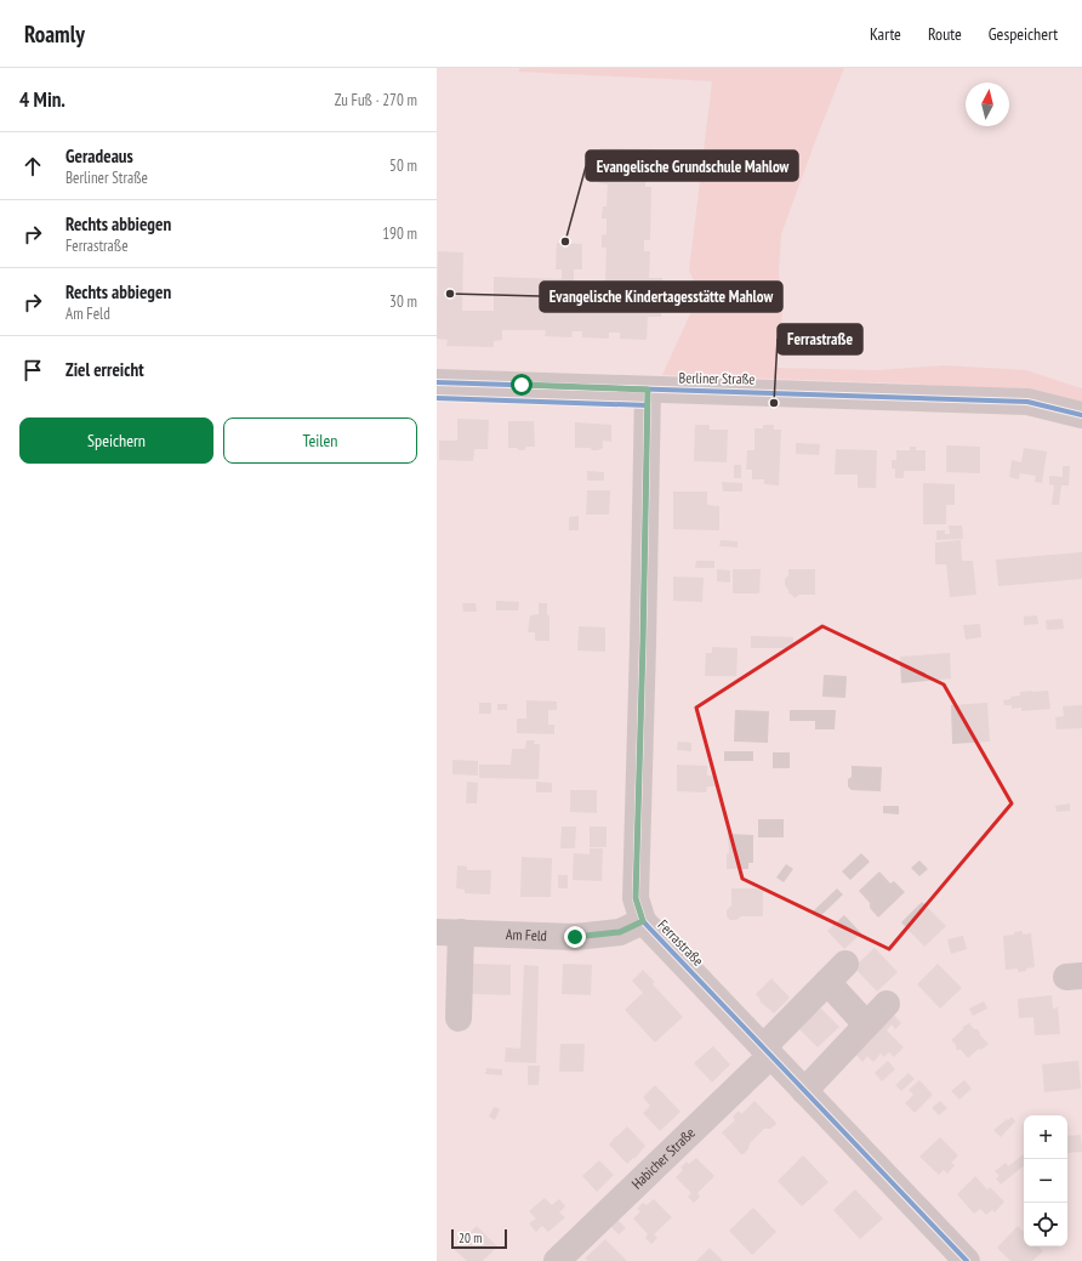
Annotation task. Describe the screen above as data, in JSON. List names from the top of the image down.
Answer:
{
  "streets": {
    "street": [
      "Berliner Straße",
      "Am Feld",
      "Ferrastraße",
      "Habicher Straße"
    ]
  },
  "crossings": [
    ["Am Feld", "Ferrastraße"],
    ["Ferrastraße", "Habicher Straße"]
  ],
  "places": ["Evangelische Grundschule Mahlow", "Evangelische Kindertagesstätte Mahlow", "Ferrastraße"],
  "scale_bar": "20 m",
  "north": "top",
  "page": {
    "header": "Roamly",
    "nav": ["Karte", "Route", "Gespeichert"],
    "heading": ["4 Min.", "Zu Fuß · 270 m"],
    "list": [
      ["Geradeaus", "Berliner Straße", "50 m"],
      ["Rechts abbiegen", "Ferrastraße", "190 m"],
      ["Rechts abbiegen", "Am Feld", "30 m"],
      "Ziel erreicht"
    ],
    "buttons": ["Speichern", "Teilen"],
    "map_buttons": ["+", "−"],
    "scale": "20 m"
  }
}
